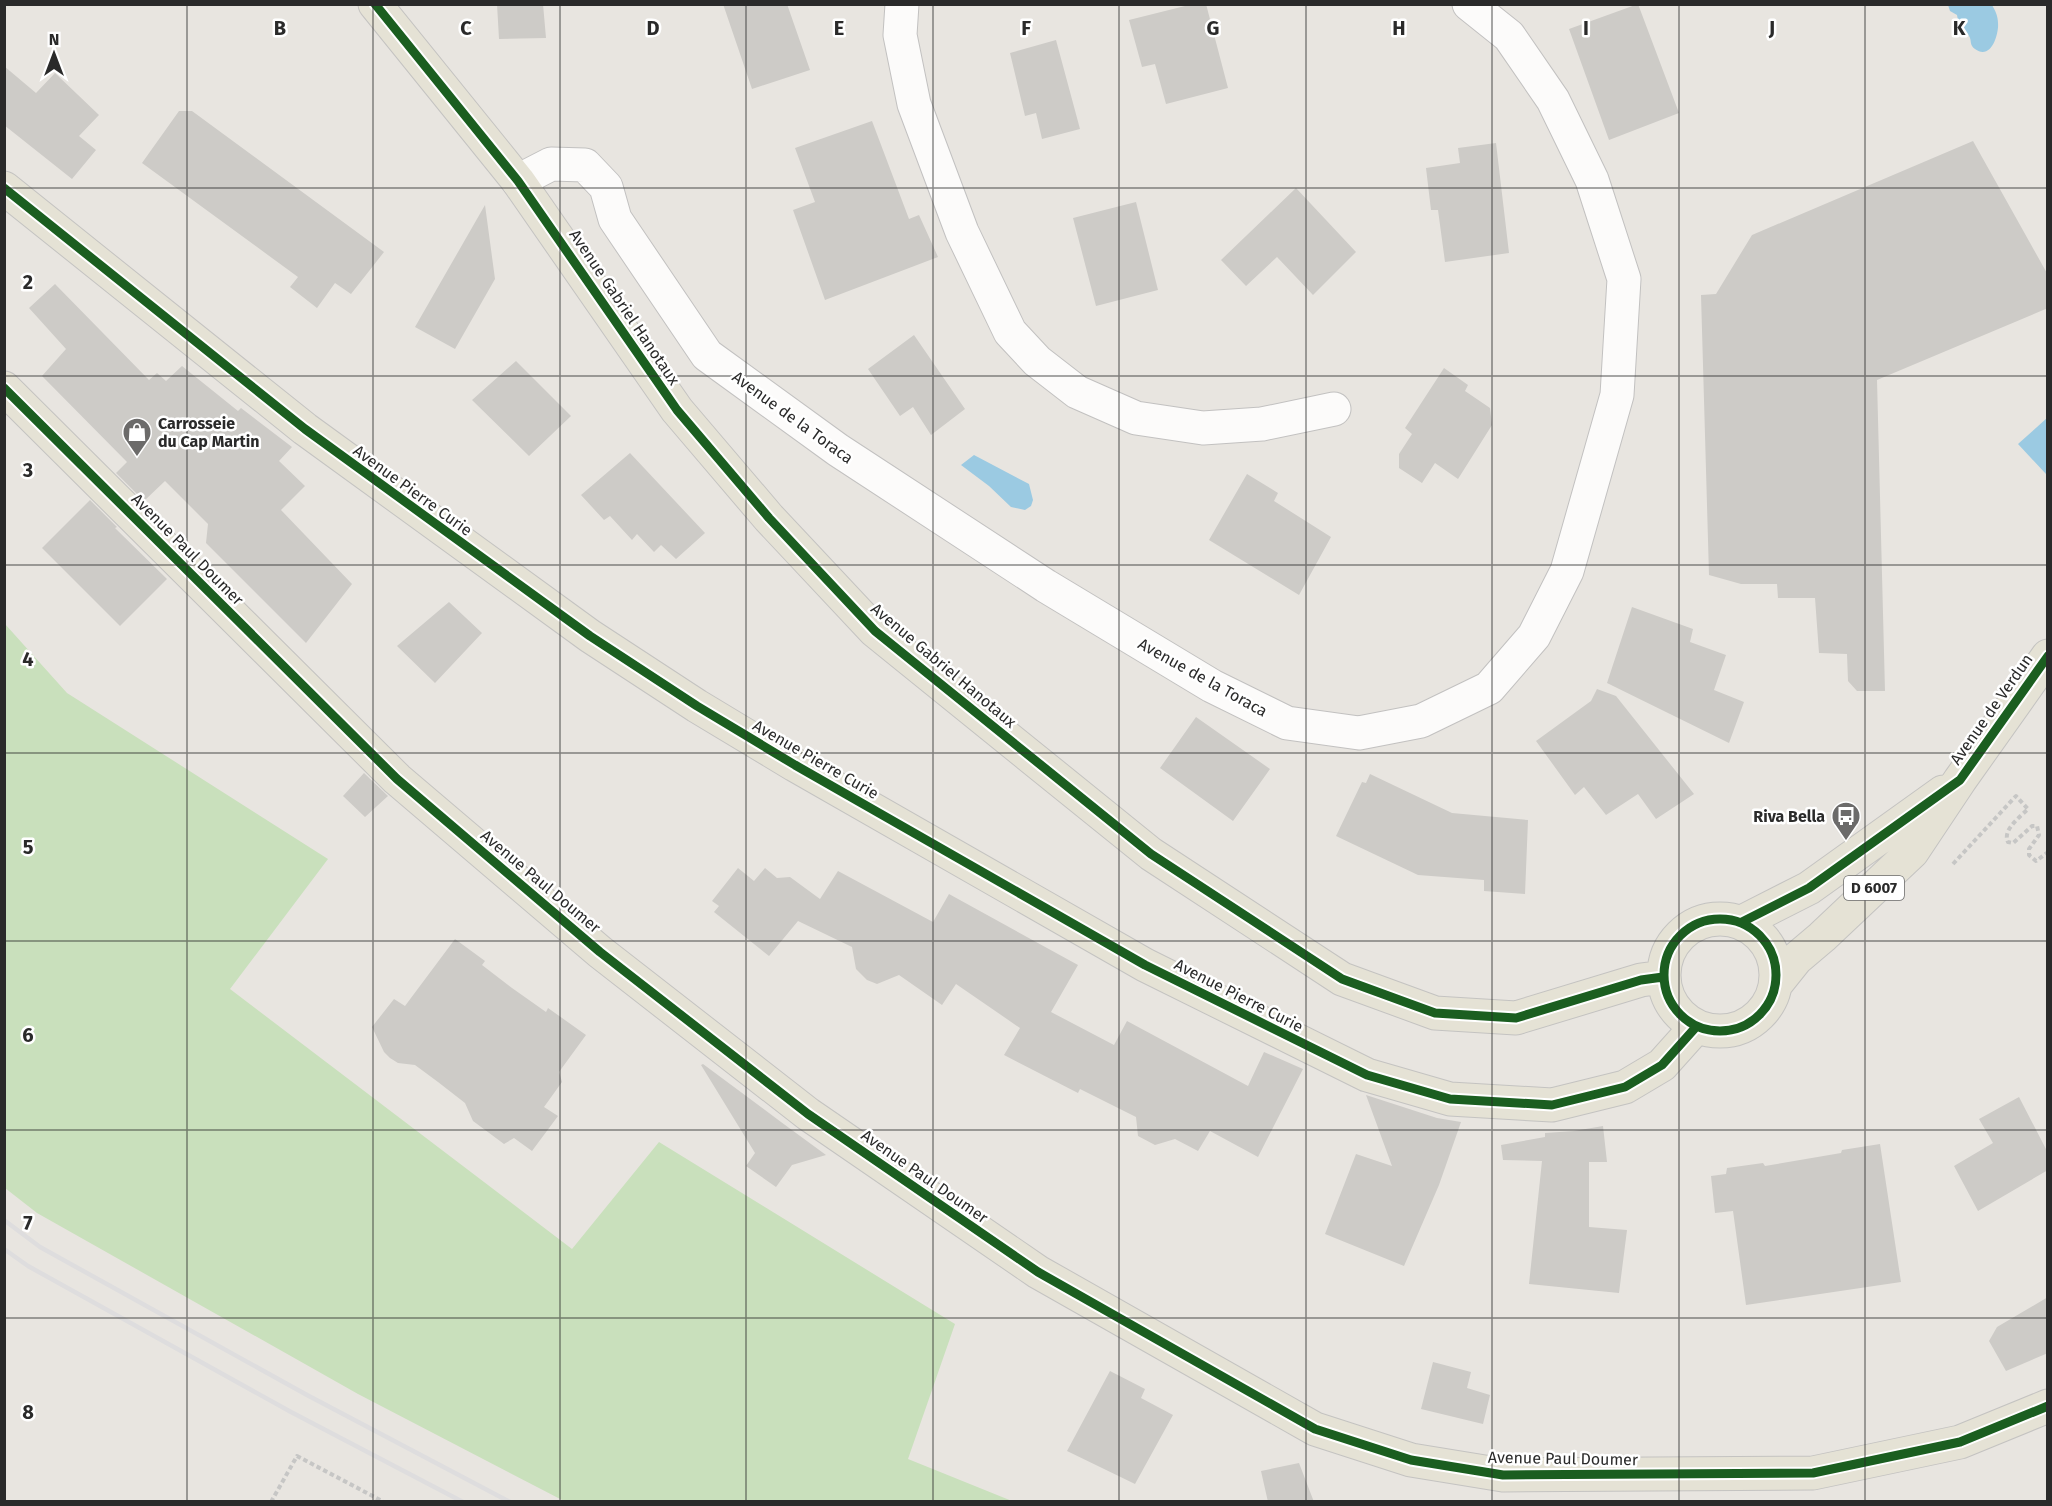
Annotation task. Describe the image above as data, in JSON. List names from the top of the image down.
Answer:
{
  "streets": {
    "main road": [
      "Avenue Gabriel Hanotaux",
      "Avenue Pierre Curie",
      "Avenue Paul Doumer",
      "Avenue de Verdun",
      "D 6007"
    ],
    "street": ["Avenue de la Toraca"]
  },
  "crossings": [
    ["Avenue Gabriel Hanotaux", "Avenue de la Toraca"],
    ["Avenue Gabriel Hanotaux", "Avenue Pierre Curie"],
    ["Avenue Gabriel Hanotaux", "D 6007"],
    ["Avenue Pierre Curie", "D 6007"],
    ["Avenue de Verdun", "D 6007"]
  ],
  "places": {
    "shop": ["Carrosseie du Cap Martin"],
    "bus stop": ["Riva Bella"]
  },
  "north": "top",
  "grid": {
    "columns": [
      "B",
      "C",
      "D",
      "E",
      "F",
      "G",
      "H",
      "I",
      "J",
      "K"
    ],
    "rows": [
      "2",
      "3",
      "4",
      "5",
      "6",
      "7",
      "8"
    ]
  }
}
